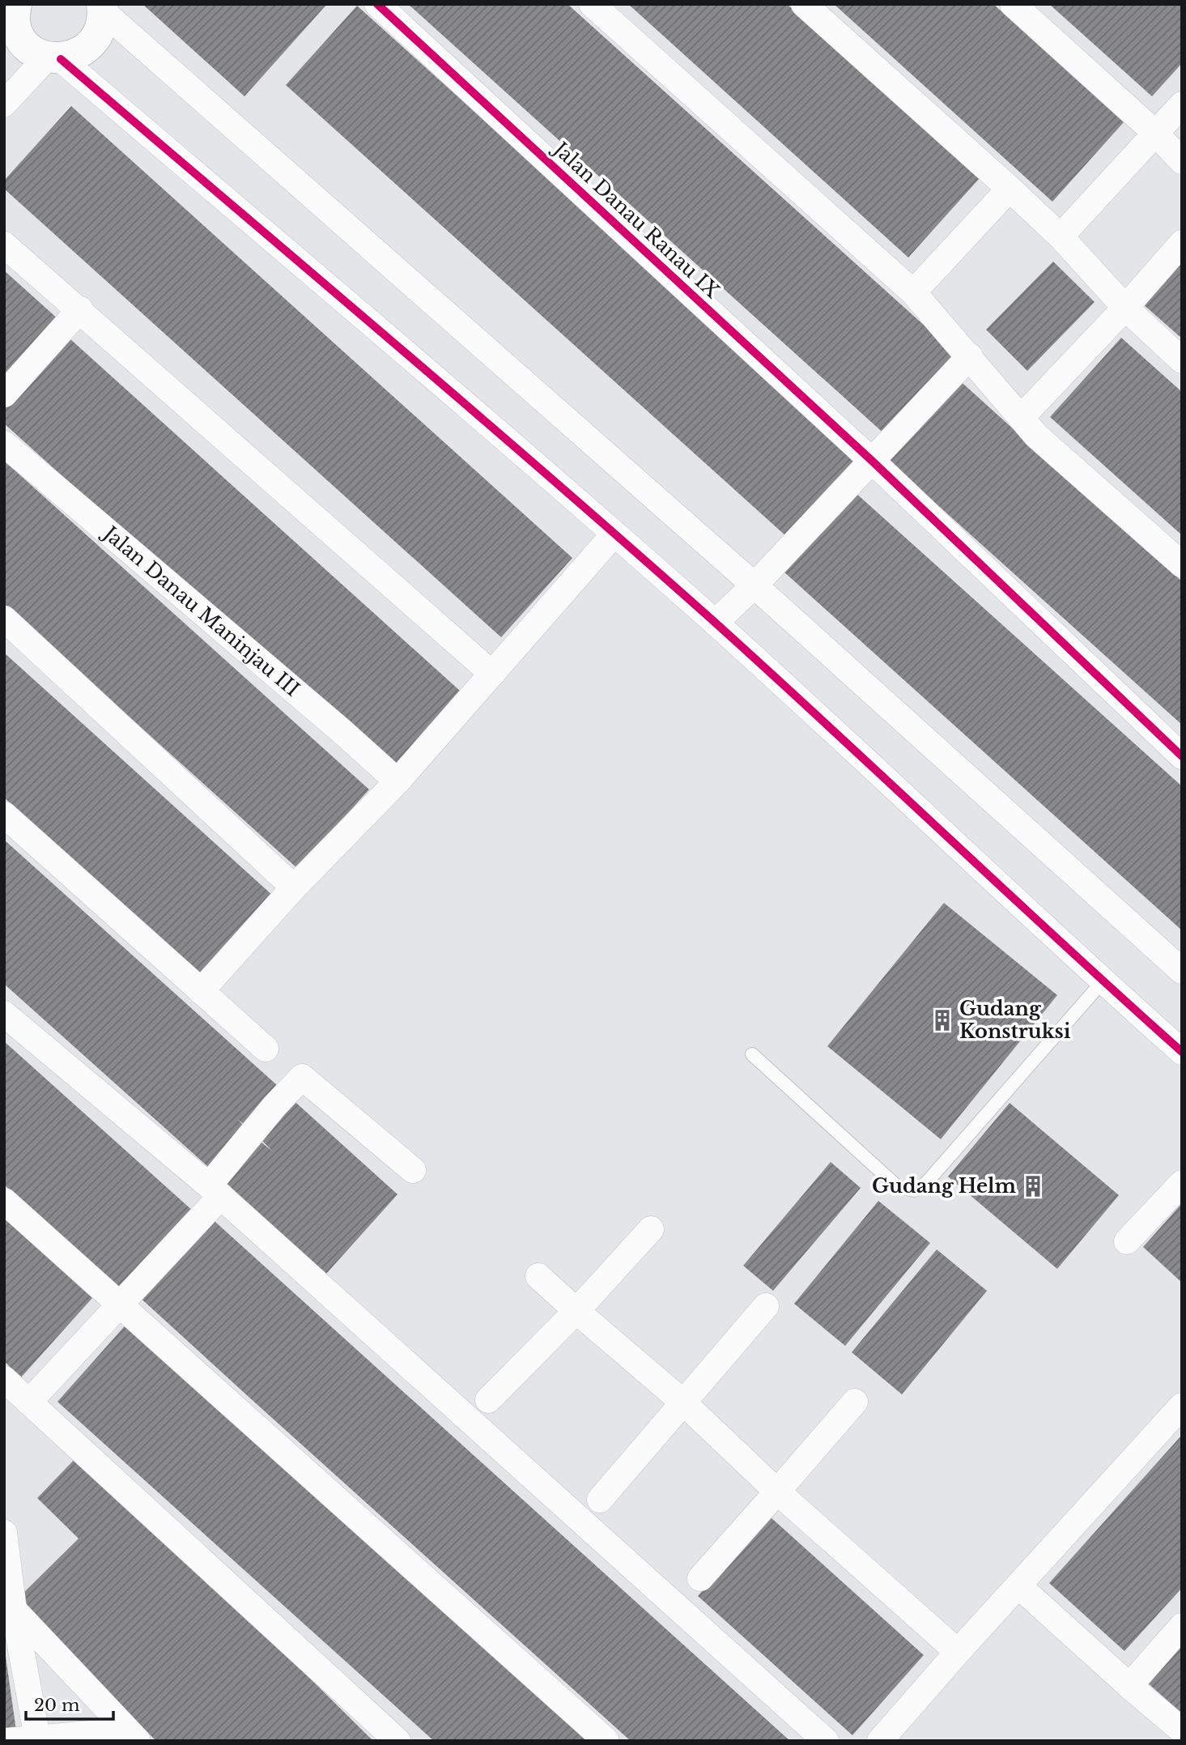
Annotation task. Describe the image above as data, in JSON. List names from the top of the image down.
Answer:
{
  "streets": {
    "street": ["Jalan Danau Ranau IX", "Jalan Danau Maninjau III"]
  },
  "places": {
    "building": ["Gudang Konstruksi", "Gudang Helm"]
  },
  "scale_bar": "20 m"
}
